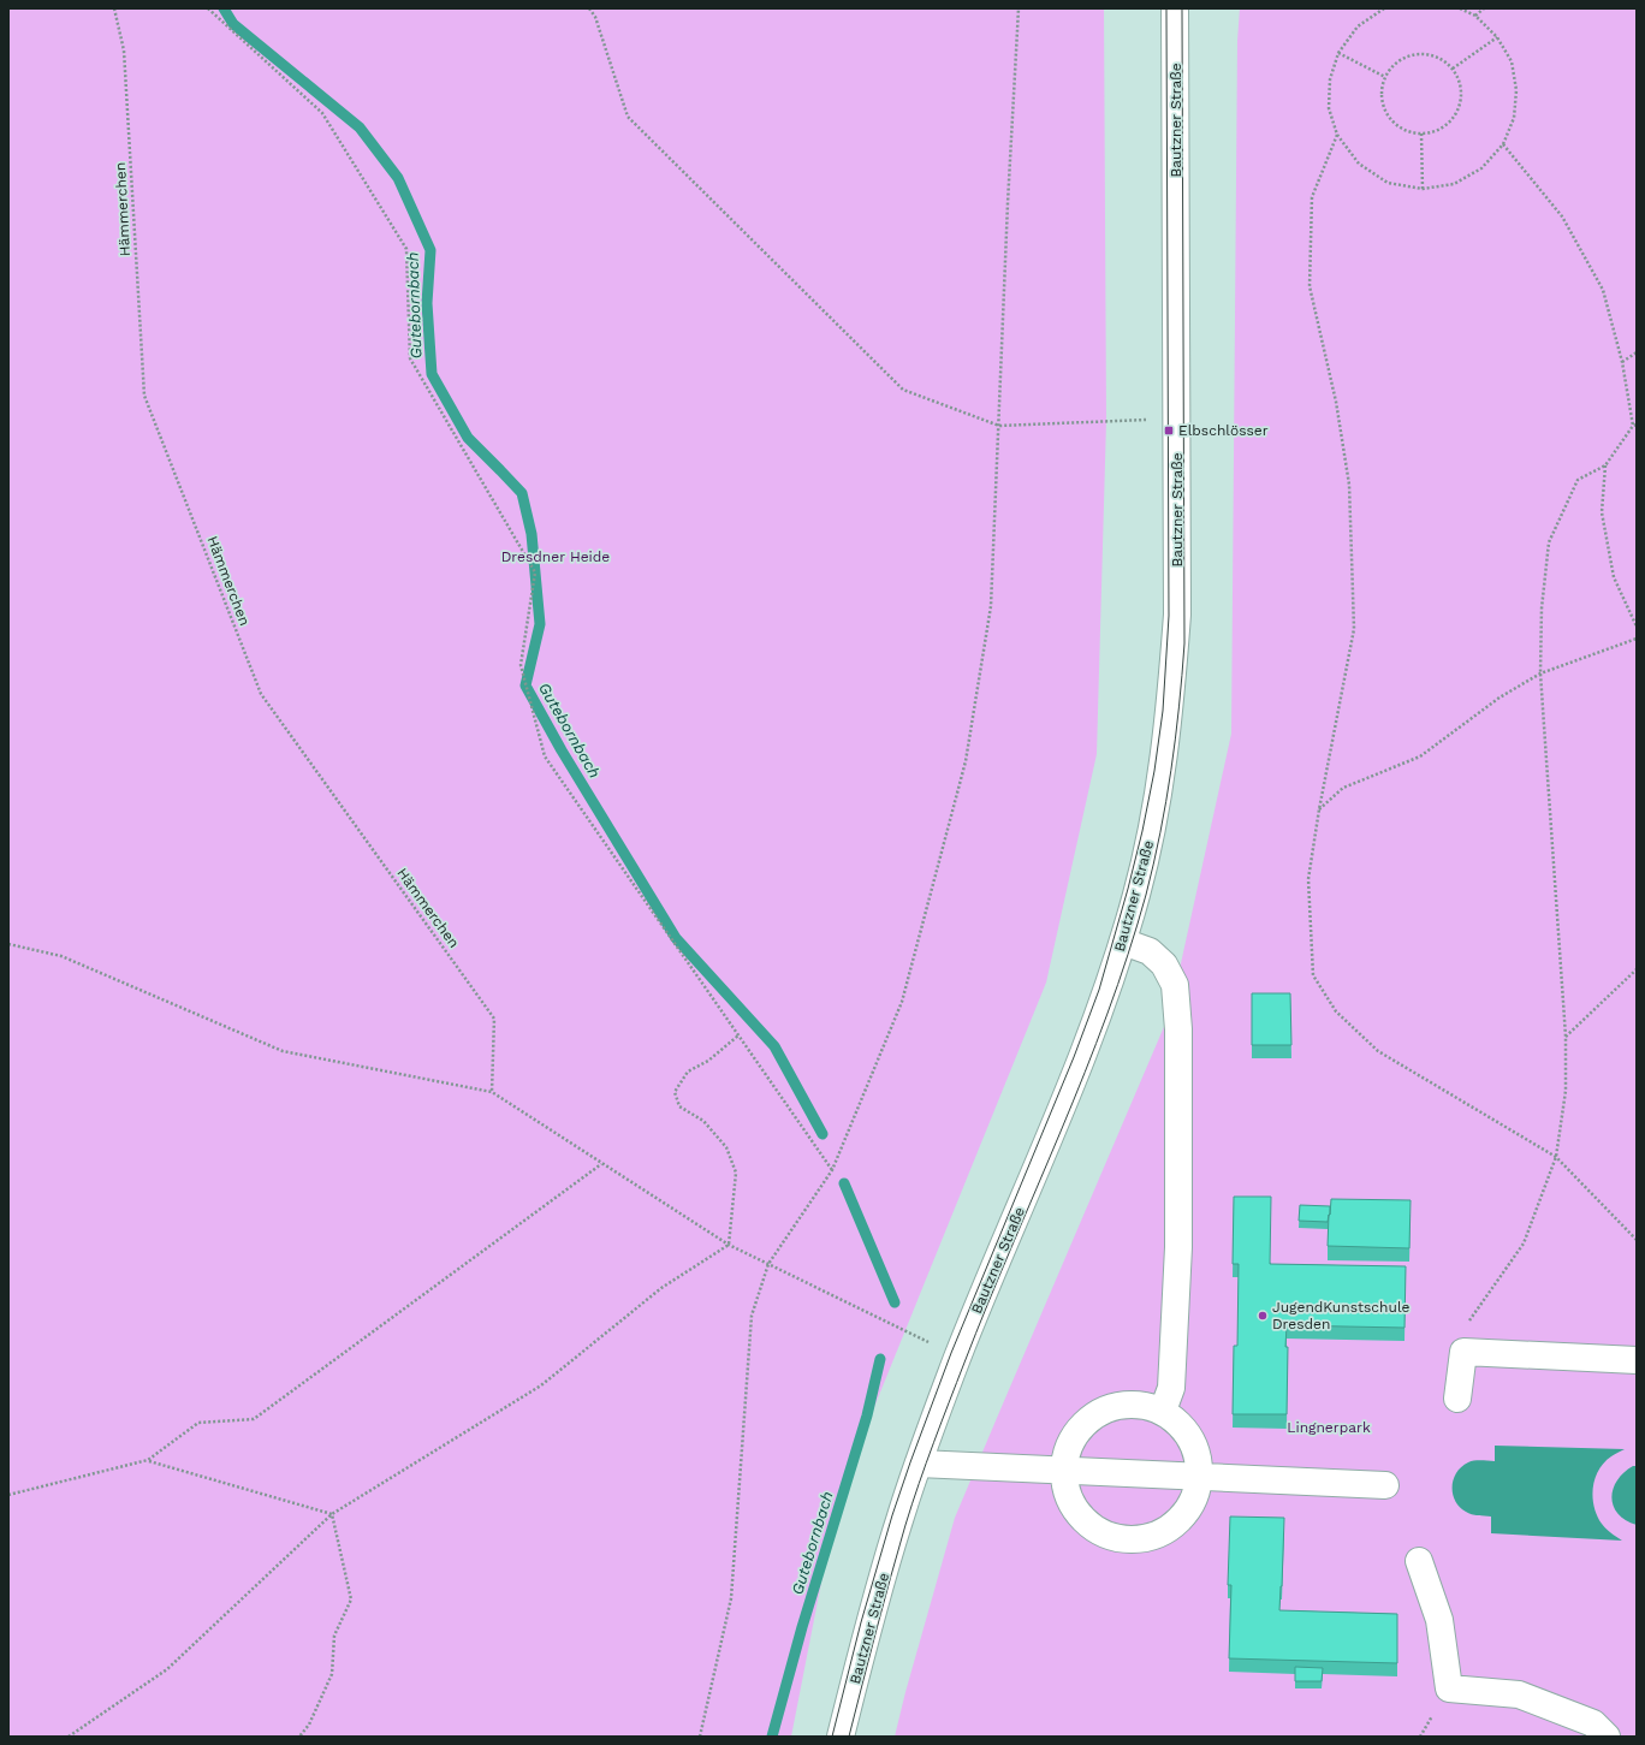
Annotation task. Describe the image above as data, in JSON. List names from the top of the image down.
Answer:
{
  "streets": {
    "main road": ["Bautzner Straße"],
    "path": ["Hämmerchen"]
  },
  "water": ["Gutebornbach"],
  "parks": ["Dresdner Heide", "Lingnerpark"],
  "places": {
    "transit": ["Elbschlösser"],
    "other": ["JugendKunstschule Dresden"]
  }
}
